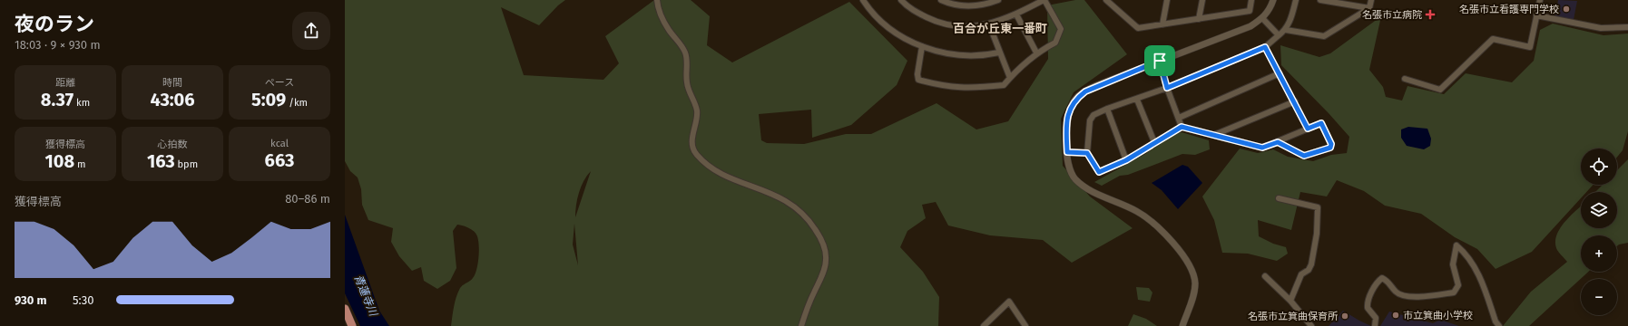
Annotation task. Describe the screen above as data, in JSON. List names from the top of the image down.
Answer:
{
  "districts": ["百合が丘東一番町"],
  "water": ["青蓮寺川"],
  "places": {
    "other": ["名張市立看護専門学校", "市立箕曲小学校", "名張市立箕曲保育所"],
    "health": ["名張市立病院"]
  },
  "page": {
    "heading": ["夜のラン", "18:03 · 9 × 930 m"],
    "stats": [
      ["距離", "8.37 km"],
      ["時間", "43:06"],
      ["ペース", "5:09 /km"],
      ["獲得標高", "108 m"],
      ["心拍数", "163 bpm"],
      ["kcal", "663"]
    ],
    "map_buttons": ["+", "−"],
    "chart": ["獲得標高", "80–86 m"],
    "list": [
      {
        "name": "930 m",
        "note": "5:30"
      }
    ]
  }
}
